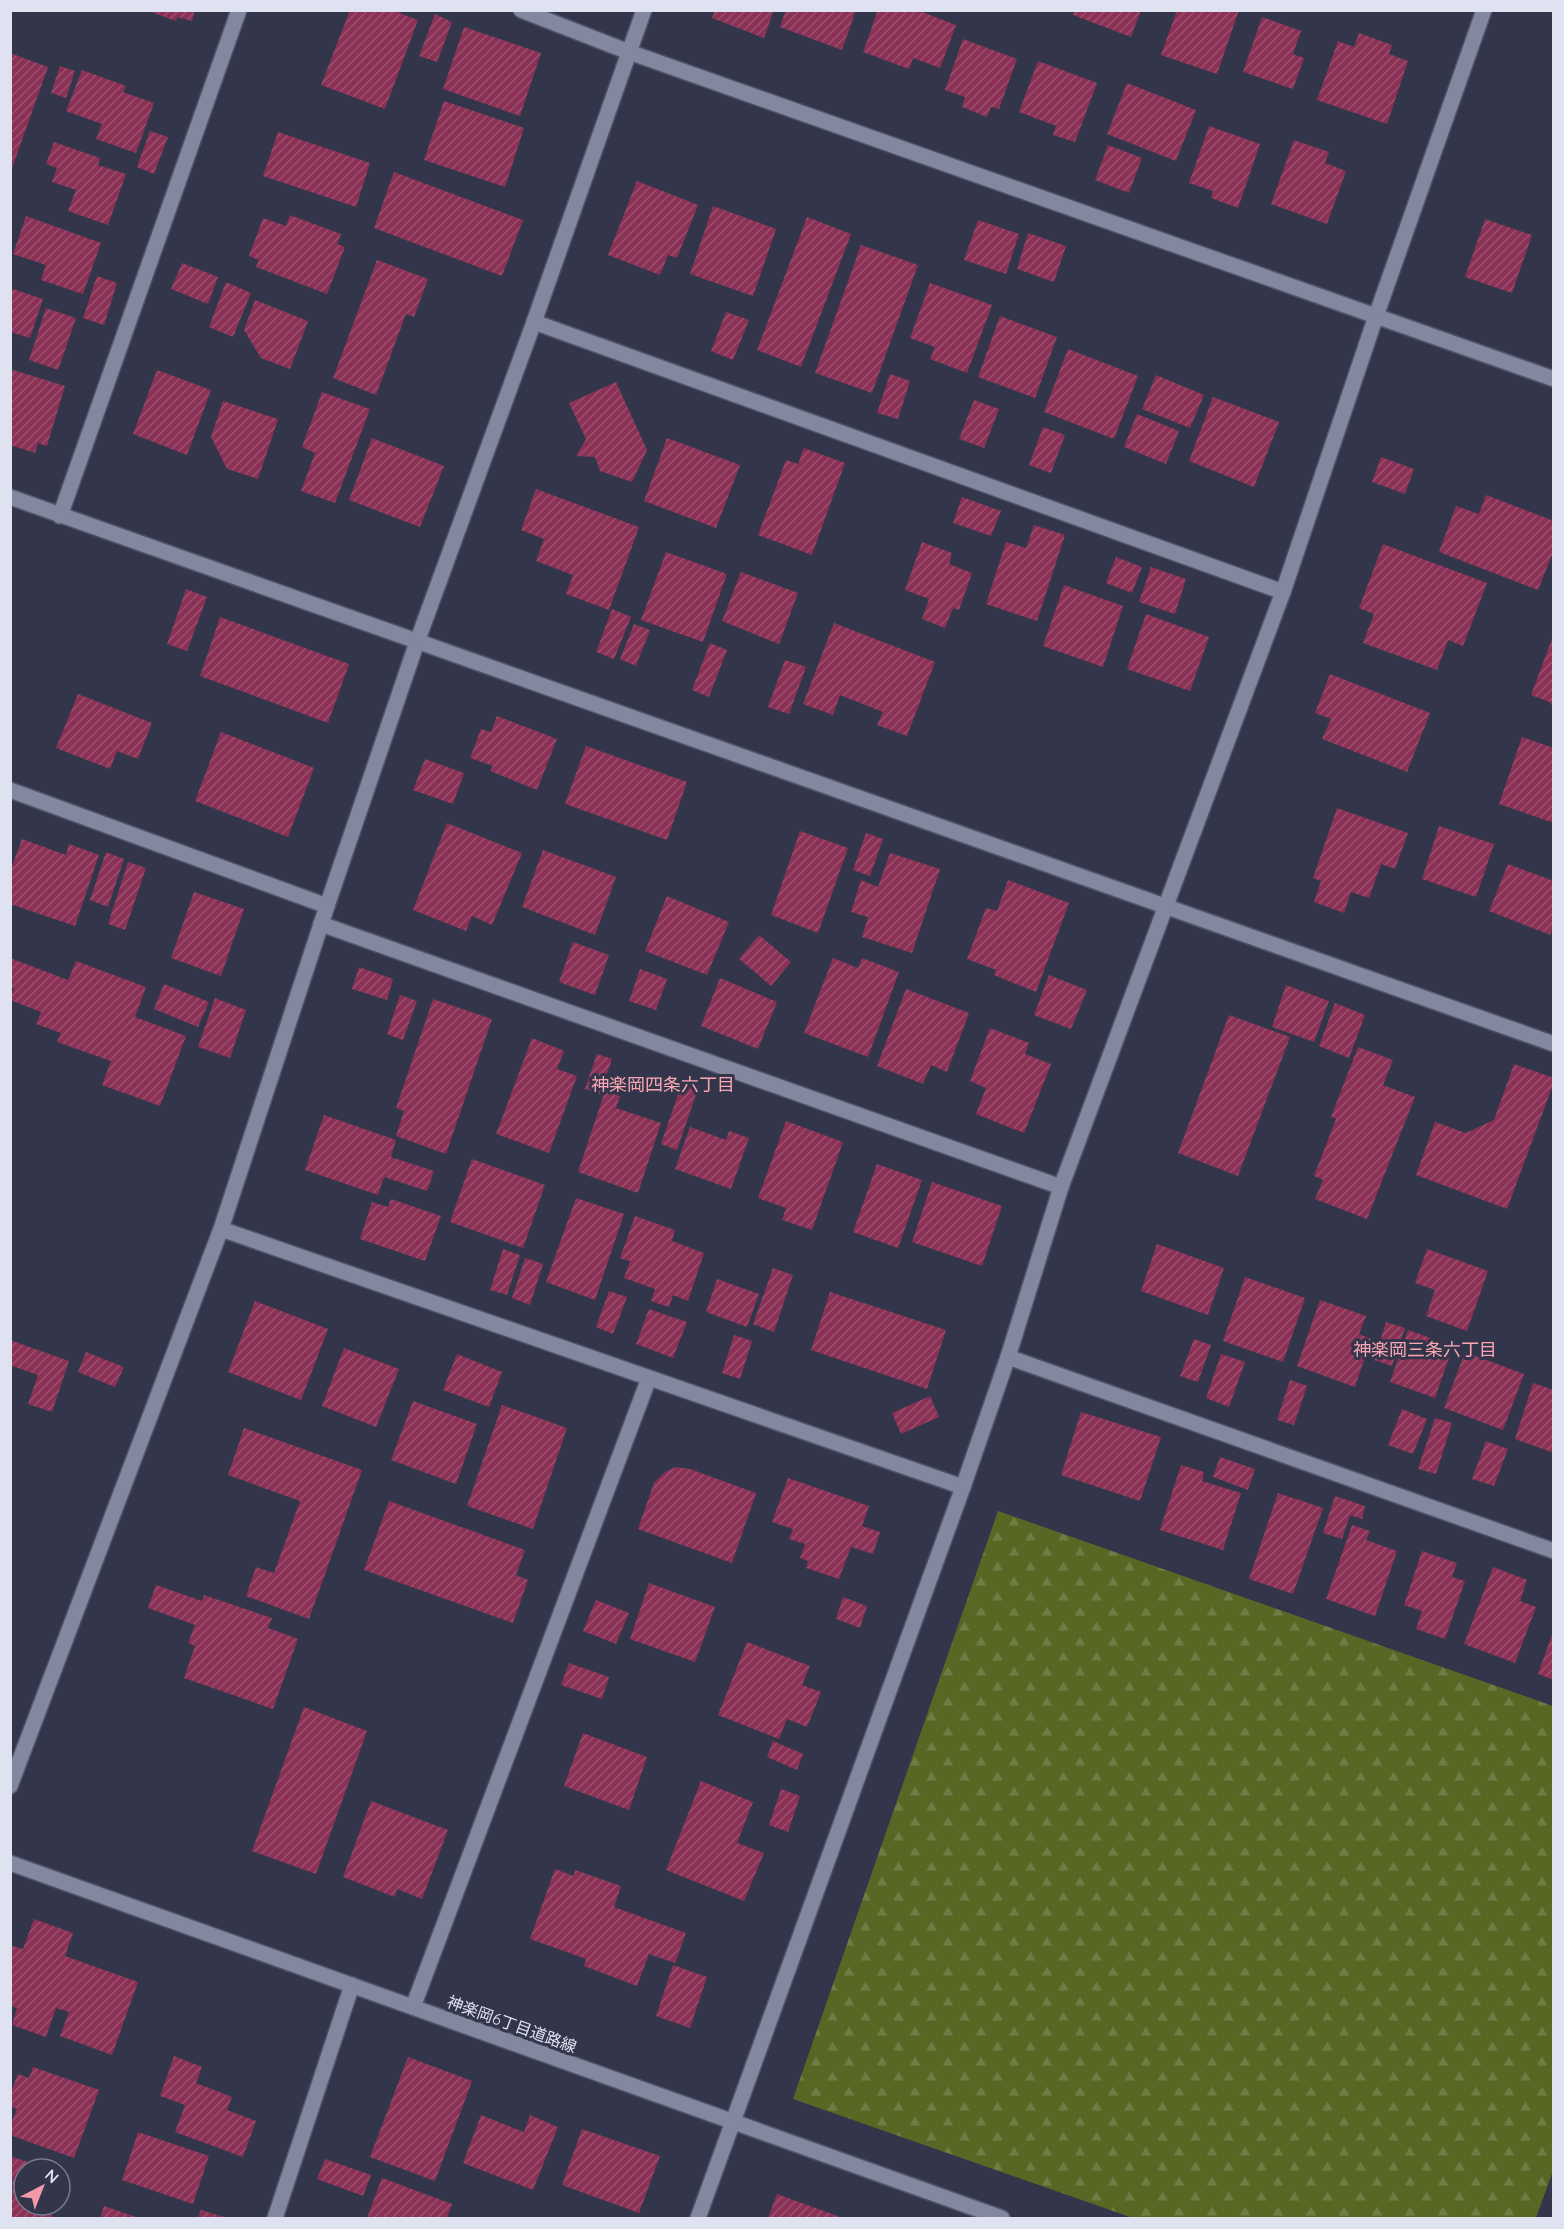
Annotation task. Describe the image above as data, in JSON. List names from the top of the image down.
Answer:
{
  "streets": {
    "street": ["神楽岡6丁目道路線"]
  },
  "districts": ["神楽岡四条六丁目", "神楽岡三条六丁目"],
  "north": "top right"
}
